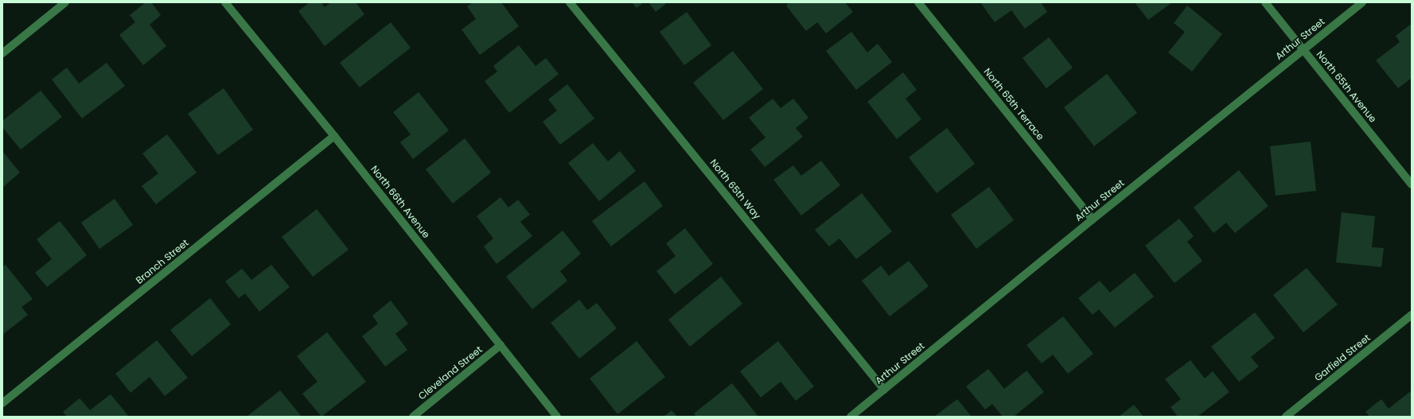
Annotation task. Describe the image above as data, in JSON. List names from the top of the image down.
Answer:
{
  "streets": {
    "street": [
      "Arthur Street",
      "North 65th Avenue",
      "North 65th Terrace",
      "North 65th Way",
      "North 66th Avenue",
      "Branch Street",
      "Garfield Street",
      "Cleveland Street"
    ]
  },
  "crossings": [
    ["Arthur Street", "North 65th Avenue"],
    ["Arthur Street", "North 65th Terrace"],
    ["Arthur Street", "North 65th Way"],
    ["North 66th Avenue", "Branch Street"],
    ["North 66th Avenue", "Cleveland Street"]
  ]
}
